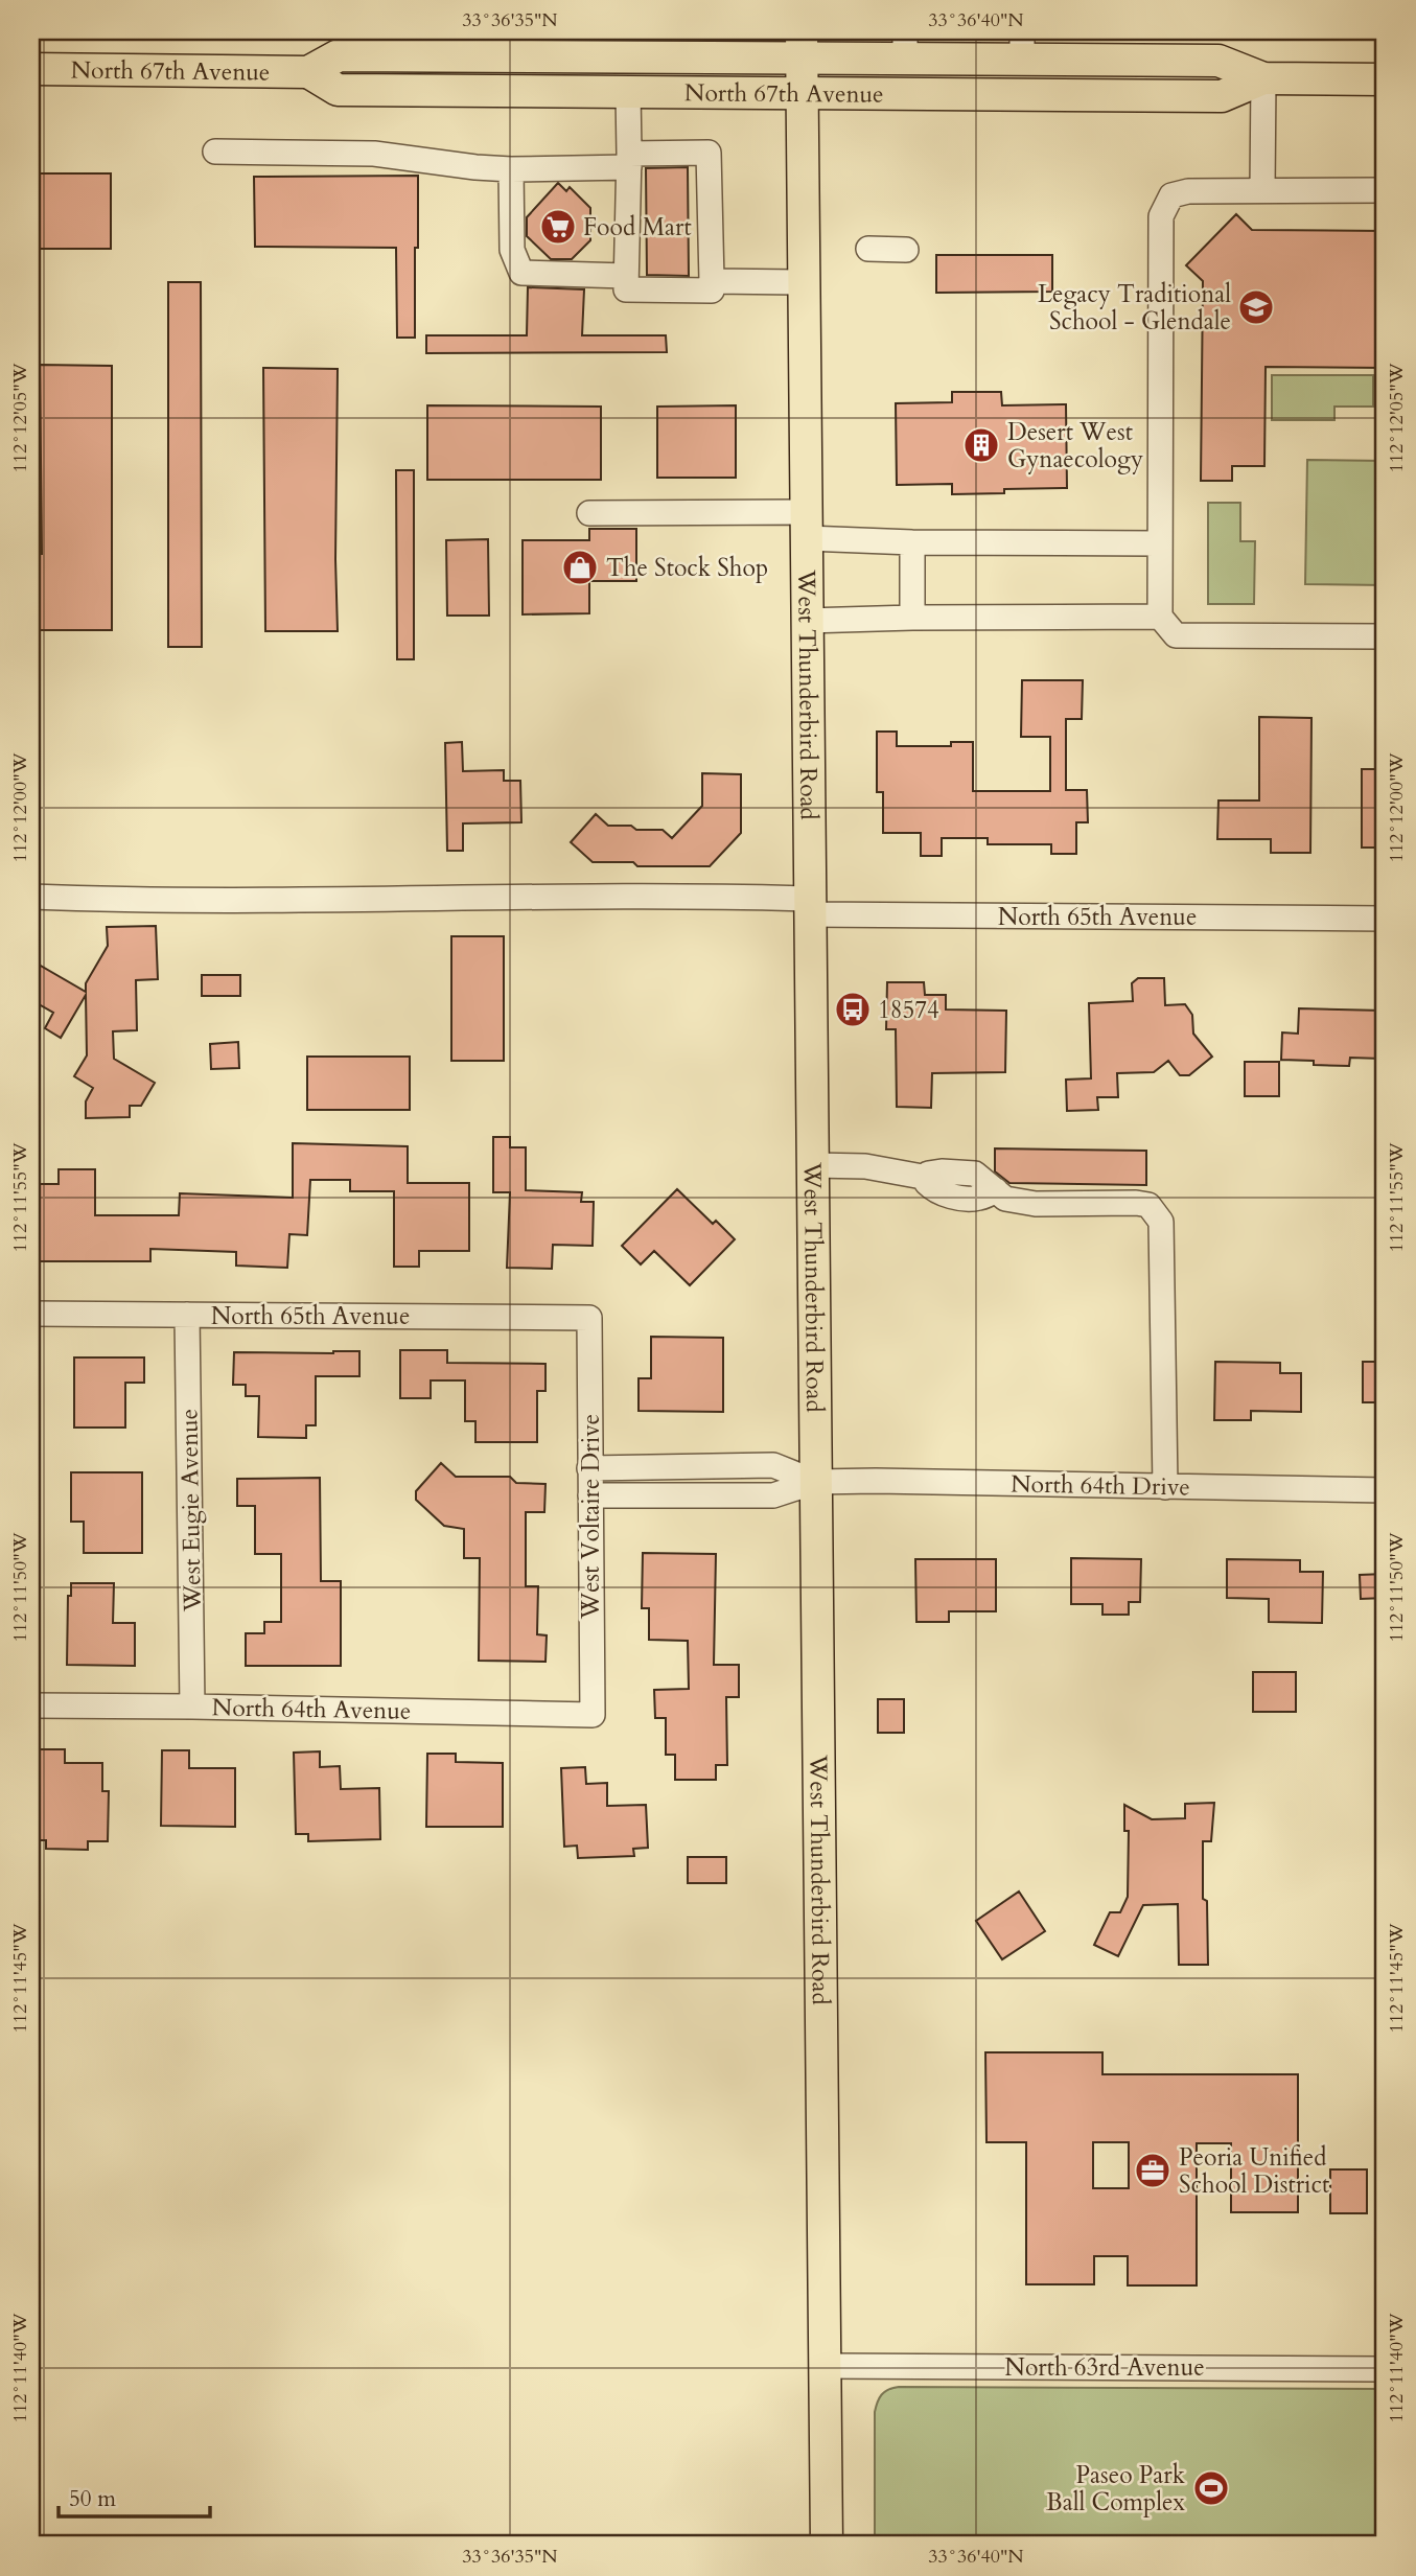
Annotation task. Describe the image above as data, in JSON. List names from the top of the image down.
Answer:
{
  "streets": {
    "main road": ["North 67th Avenue", "West Thunderbird Road"],
    "street": [
      "North 65th Avenue",
      "North 64th Drive",
      "West Eugie Avenue",
      "West Voltaire Drive",
      "North 64th Avenue",
      "North 63rd Avenue"
    ]
  },
  "crossings": [
    ["North 67th Avenue", "West Thunderbird Road"],
    ["West Thunderbird Road", "North 65th Avenue"],
    ["West Thunderbird Road", "North 64th Drive"],
    ["West Thunderbird Road", "North 63rd Avenue"],
    ["North 65th Avenue", "West Eugie Avenue"],
    ["North 65th Avenue", "West Voltaire Drive"],
    ["North 64th Drive", "West Voltaire Drive"],
    ["West Eugie Avenue", "North 64th Avenue"],
    ["West Voltaire Drive", "North 64th Avenue"]
  ],
  "places": {
    "supermarket": ["Food Mart"],
    "school or university": ["Legacy Traditional School - Glendale"],
    "building": ["Desert West Gynaecology"],
    "shop": ["The Stock Shop"],
    "bus stop": ["18574"],
    "office": ["Peoria Unified School District"],
    "sports": ["Paseo Park Ball Complex"]
  },
  "scale_bar": "50 m",
  "coordinates": [
    "33°36'35\"N",
    "33°36'40\"N",
    "112°12'05\"W",
    "112°12'00\"W",
    "112°11'55\"W",
    "112°11'50\"W",
    "112°11'45\"W",
    "112°11'40\"W"
  ]
}
